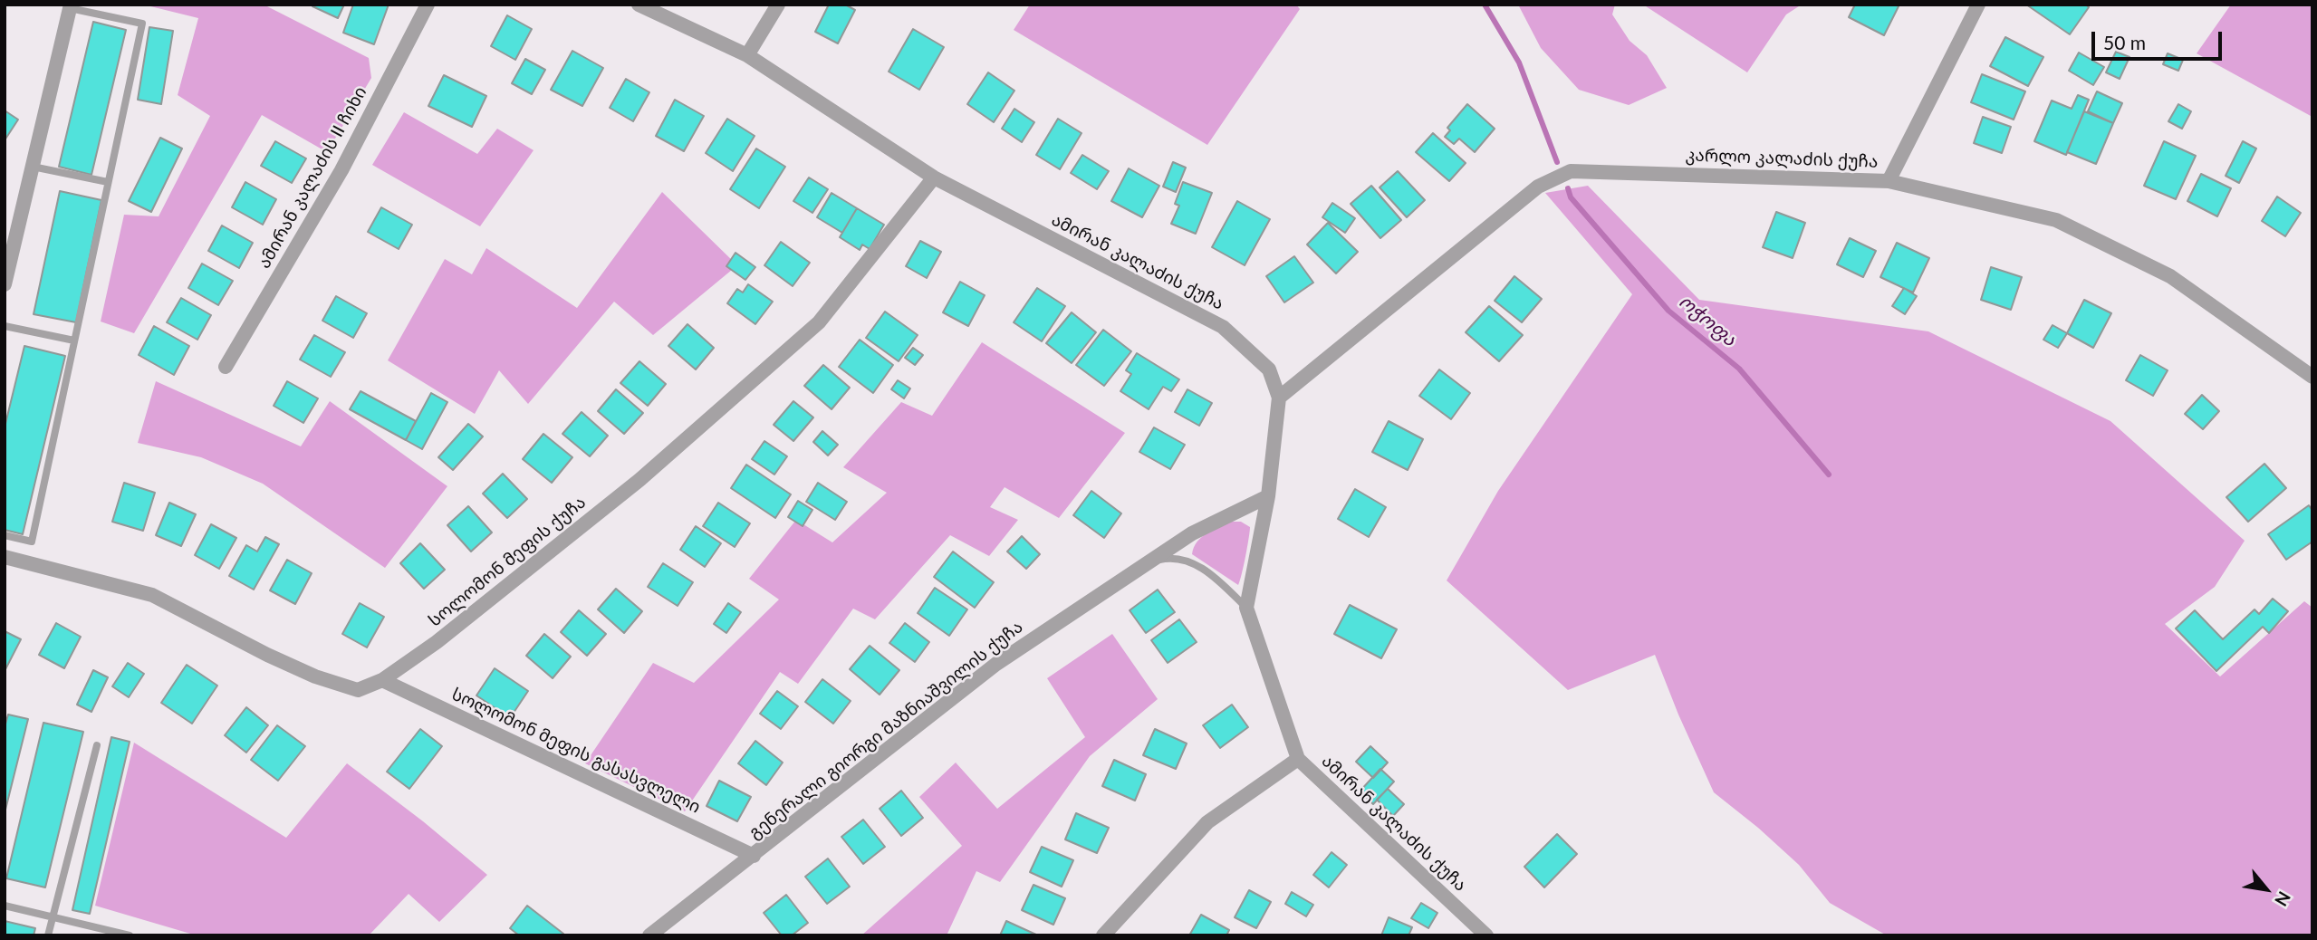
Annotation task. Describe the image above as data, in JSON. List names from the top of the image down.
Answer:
{
  "streets": {
    "street": [
      "კარლო კალაძის ქუჩა",
      "ამირან კალაძის II ჩიხი",
      "ამირან კალაძის ქუჩა",
      "სოლომონ მეფის ქუჩა",
      "გენერალი გიორგი მაზნიაშვილის ქუჩა",
      "სოლომონ მეფის გასასვლელი"
    ]
  },
  "crossings": [
    ["კარლო კალაძის ქუჩა", "ამირან კალაძის ქუჩა"],
    ["ამირან კალაძის ქუჩა", "სოლომონ მეფის ქუჩა"],
    ["ამირან კალაძის ქუჩა", "გენერალი გიორგი მაზნიაშვილის ქუჩა"],
    ["სოლომონ მეფის ქუჩა", "სოლომონ მეფის გასასვლელი"],
    ["გენერალი გიორგი მაზნიაშვილის ქუჩა", "სოლომონ მეფის გასასვლელი"]
  ],
  "water": ["ოჭოფა"],
  "scale_bar": "50 m",
  "north": "bottom right"
}
